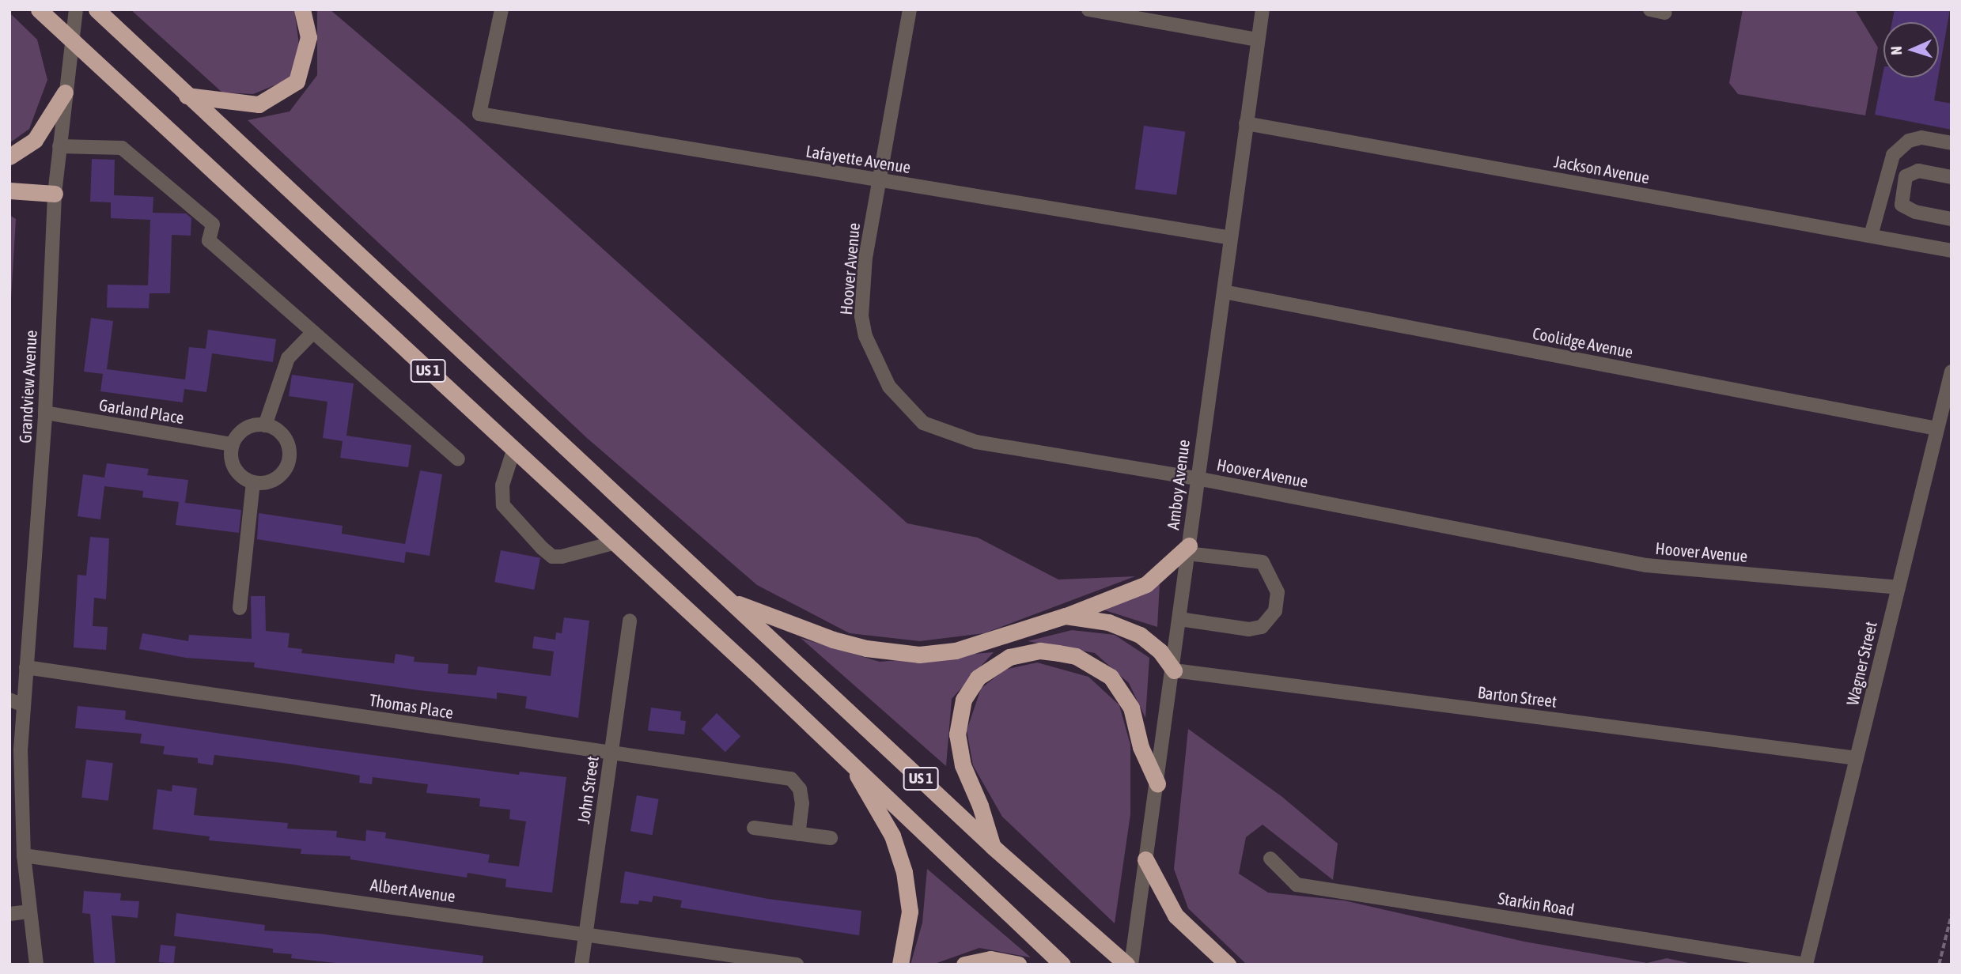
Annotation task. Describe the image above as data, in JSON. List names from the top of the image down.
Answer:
{
  "streets": {
    "highway": ["US 1"],
    "street": [
      "Lafayette Avenue",
      "Jackson Avenue",
      "Hoover Avenue",
      "Coolidge Avenue",
      "Grandview Avenue",
      "Garland Place",
      "Amboy Avenue",
      "Wagner Street",
      "Barton Street",
      "Thomas Place",
      "John Street",
      "Albert Avenue",
      "Starkin Road"
    ]
  },
  "crossings": [
    ["Lafayette Avenue", "Hoover Avenue"],
    ["Lafayette Avenue", "Amboy Avenue"],
    ["Jackson Avenue", "Amboy Avenue"],
    ["Hoover Avenue", "Amboy Avenue"],
    ["Hoover Avenue", "Wagner Street"],
    ["Coolidge Avenue", "Amboy Avenue"],
    ["Coolidge Avenue", "Wagner Street"],
    ["US 1", "Grandview Avenue"],
    ["Grandview Avenue", "Garland Place"],
    ["Grandview Avenue", "Thomas Place"],
    ["Grandview Avenue", "Albert Avenue"],
    ["Amboy Avenue", "Barton Street"],
    ["Wagner Street", "Barton Street"],
    ["Wagner Street", "Starkin Road"],
    ["Thomas Place", "John Street"],
    ["John Street", "Albert Avenue"]
  ],
  "north": "left"
}
